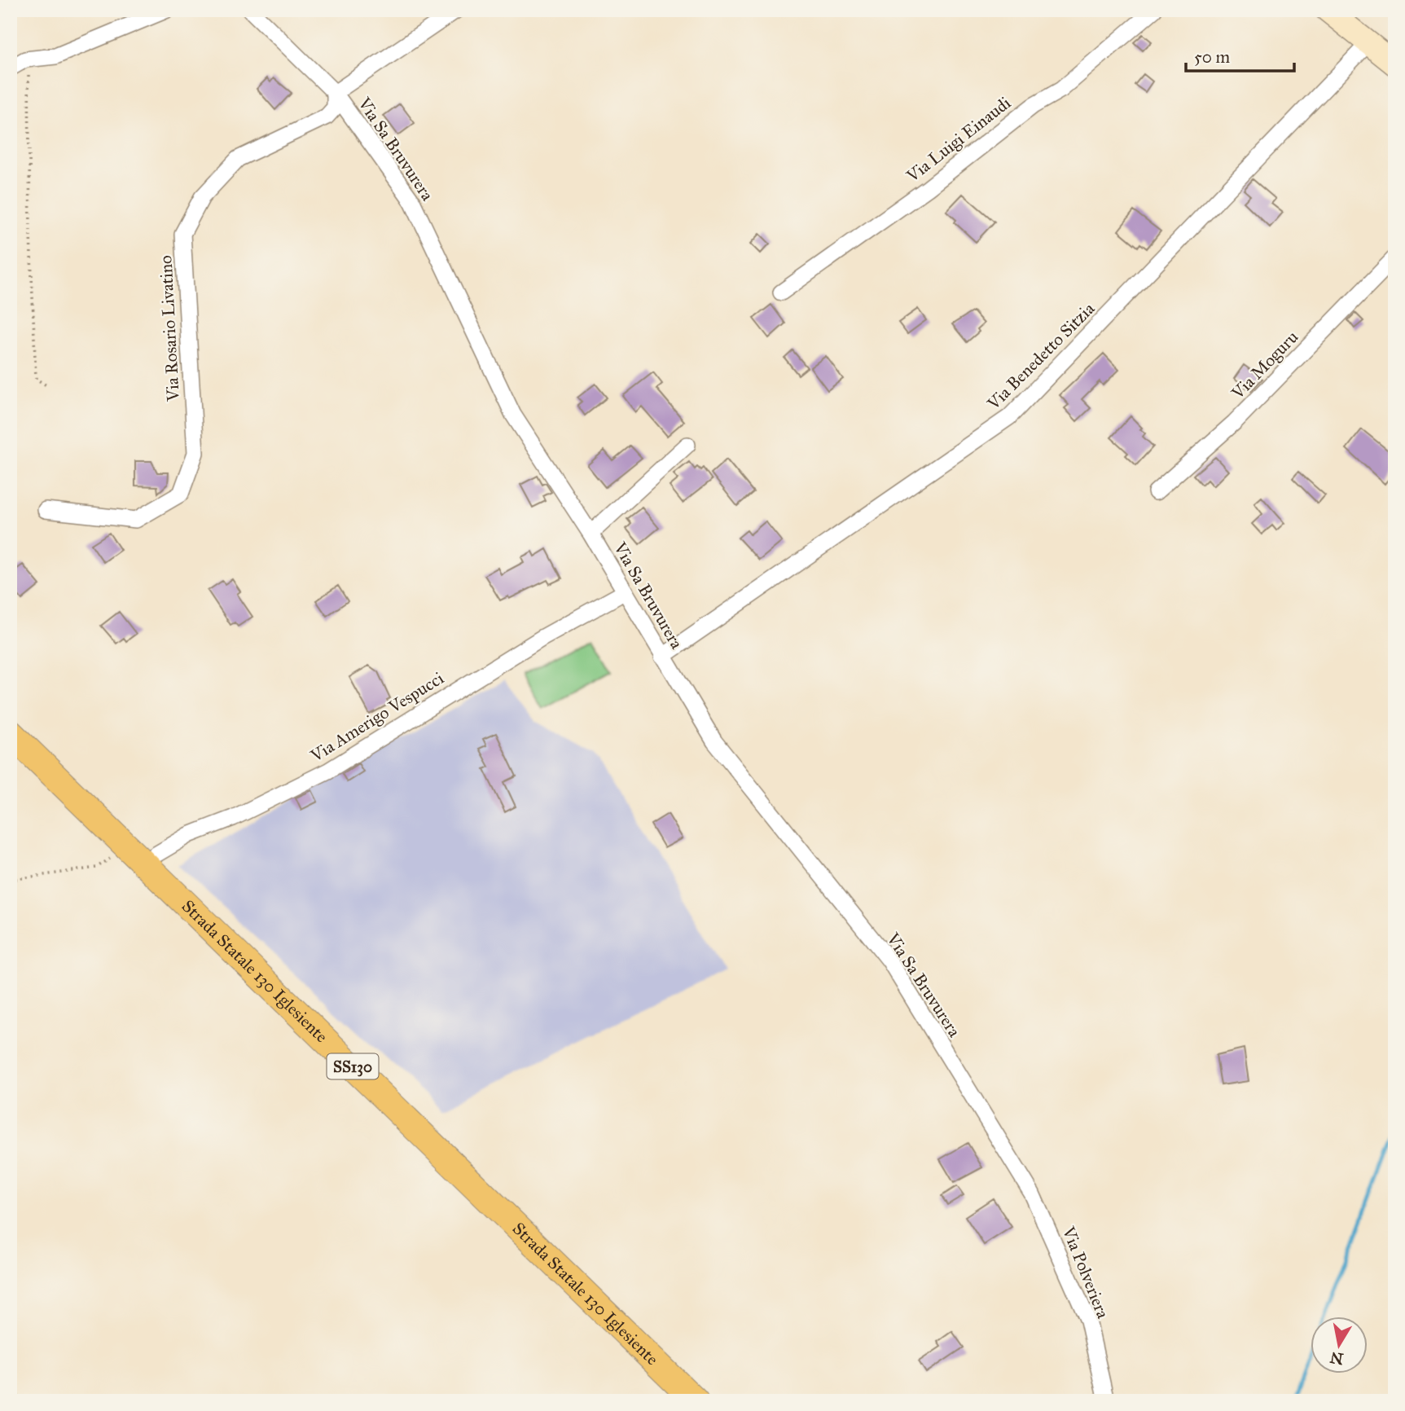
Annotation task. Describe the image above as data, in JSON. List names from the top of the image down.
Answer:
{
  "streets": {
    "main road": ["Strada Statale 130 Iglesiente", "SS130"],
    "street": [
      "Via Luigi Einaudi",
      "Via Sa Bruvurera",
      "Via Rosario Livatino",
      "Via Benedetto Sitzia",
      "Via Moguru",
      "Via Amerigo Vespucci",
      "Via Polveriera"
    ]
  },
  "crossings": [
    ["Via Sa Bruvurera", "Via Rosario Livatino"],
    ["Via Sa Bruvurera", "Via Benedetto Sitzia"],
    ["Via Sa Bruvurera", "Via Amerigo Vespucci"],
    ["Via Sa Bruvurera", "Via Polveriera"],
    ["Via Amerigo Vespucci", "Strada Statale 130 Iglesiente"]
  ],
  "scale_bar": "50 m",
  "north": "bottom"
}
